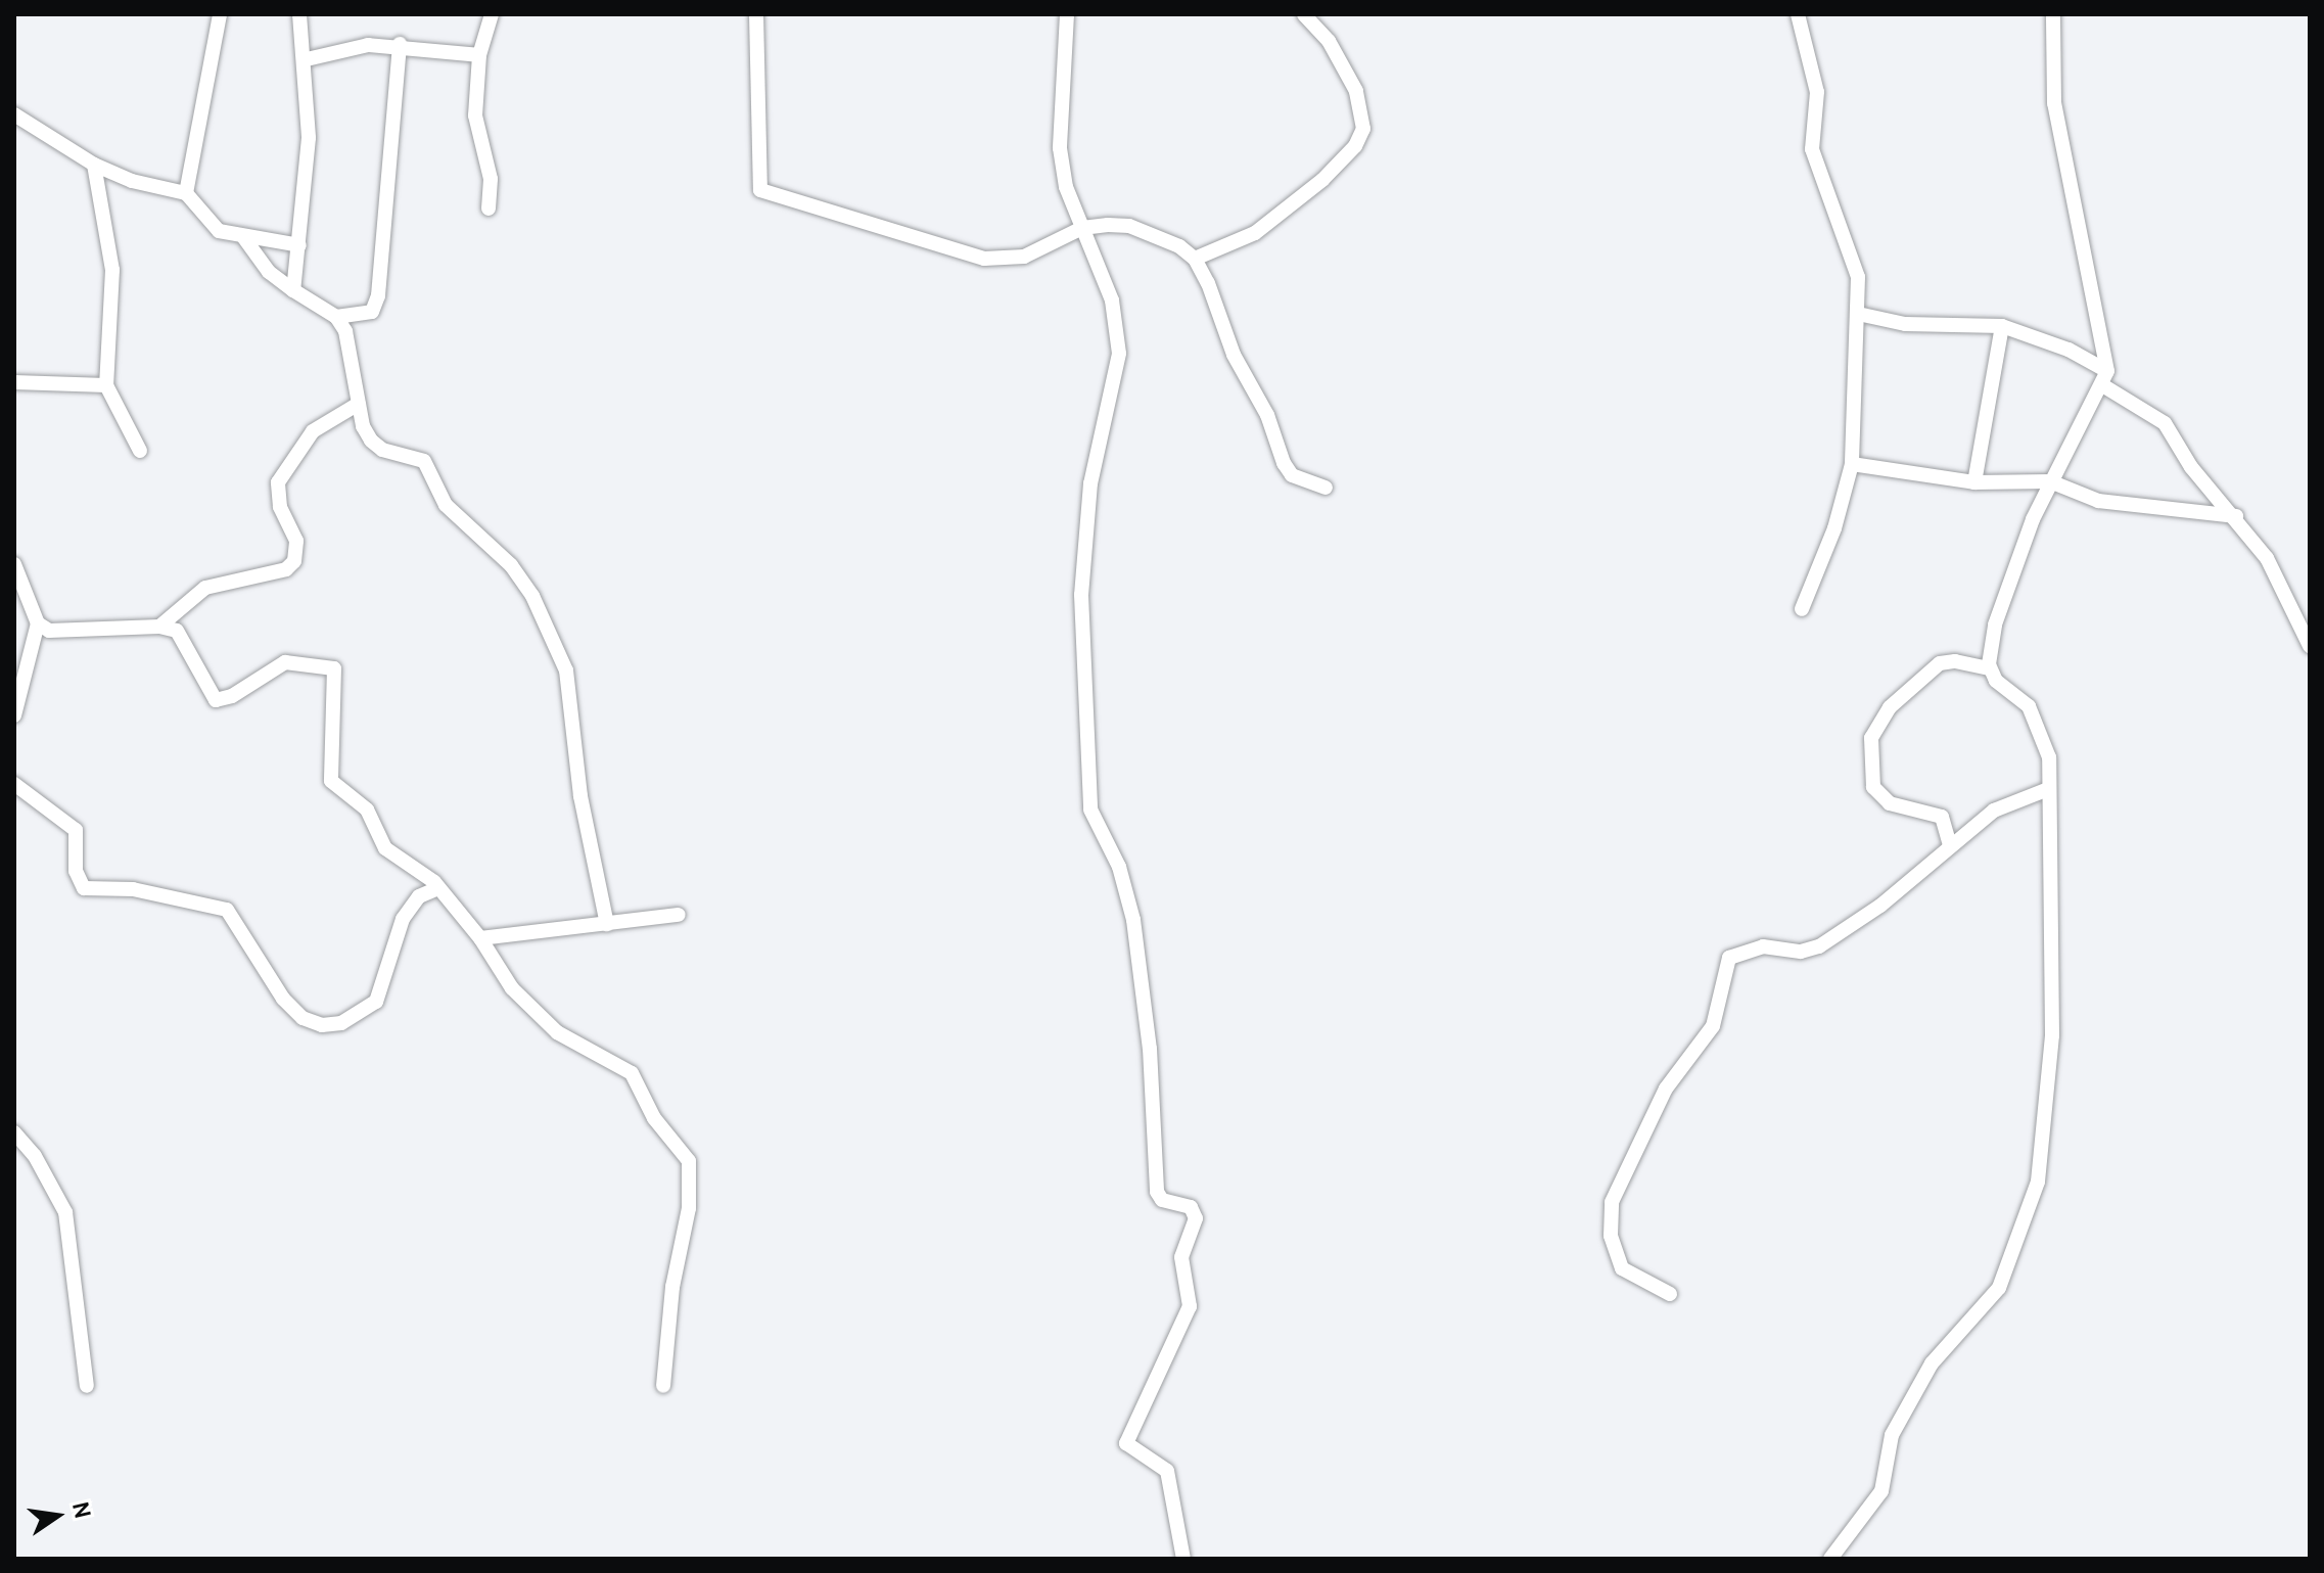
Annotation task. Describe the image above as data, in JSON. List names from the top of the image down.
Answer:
{
  "north": "right"
}
